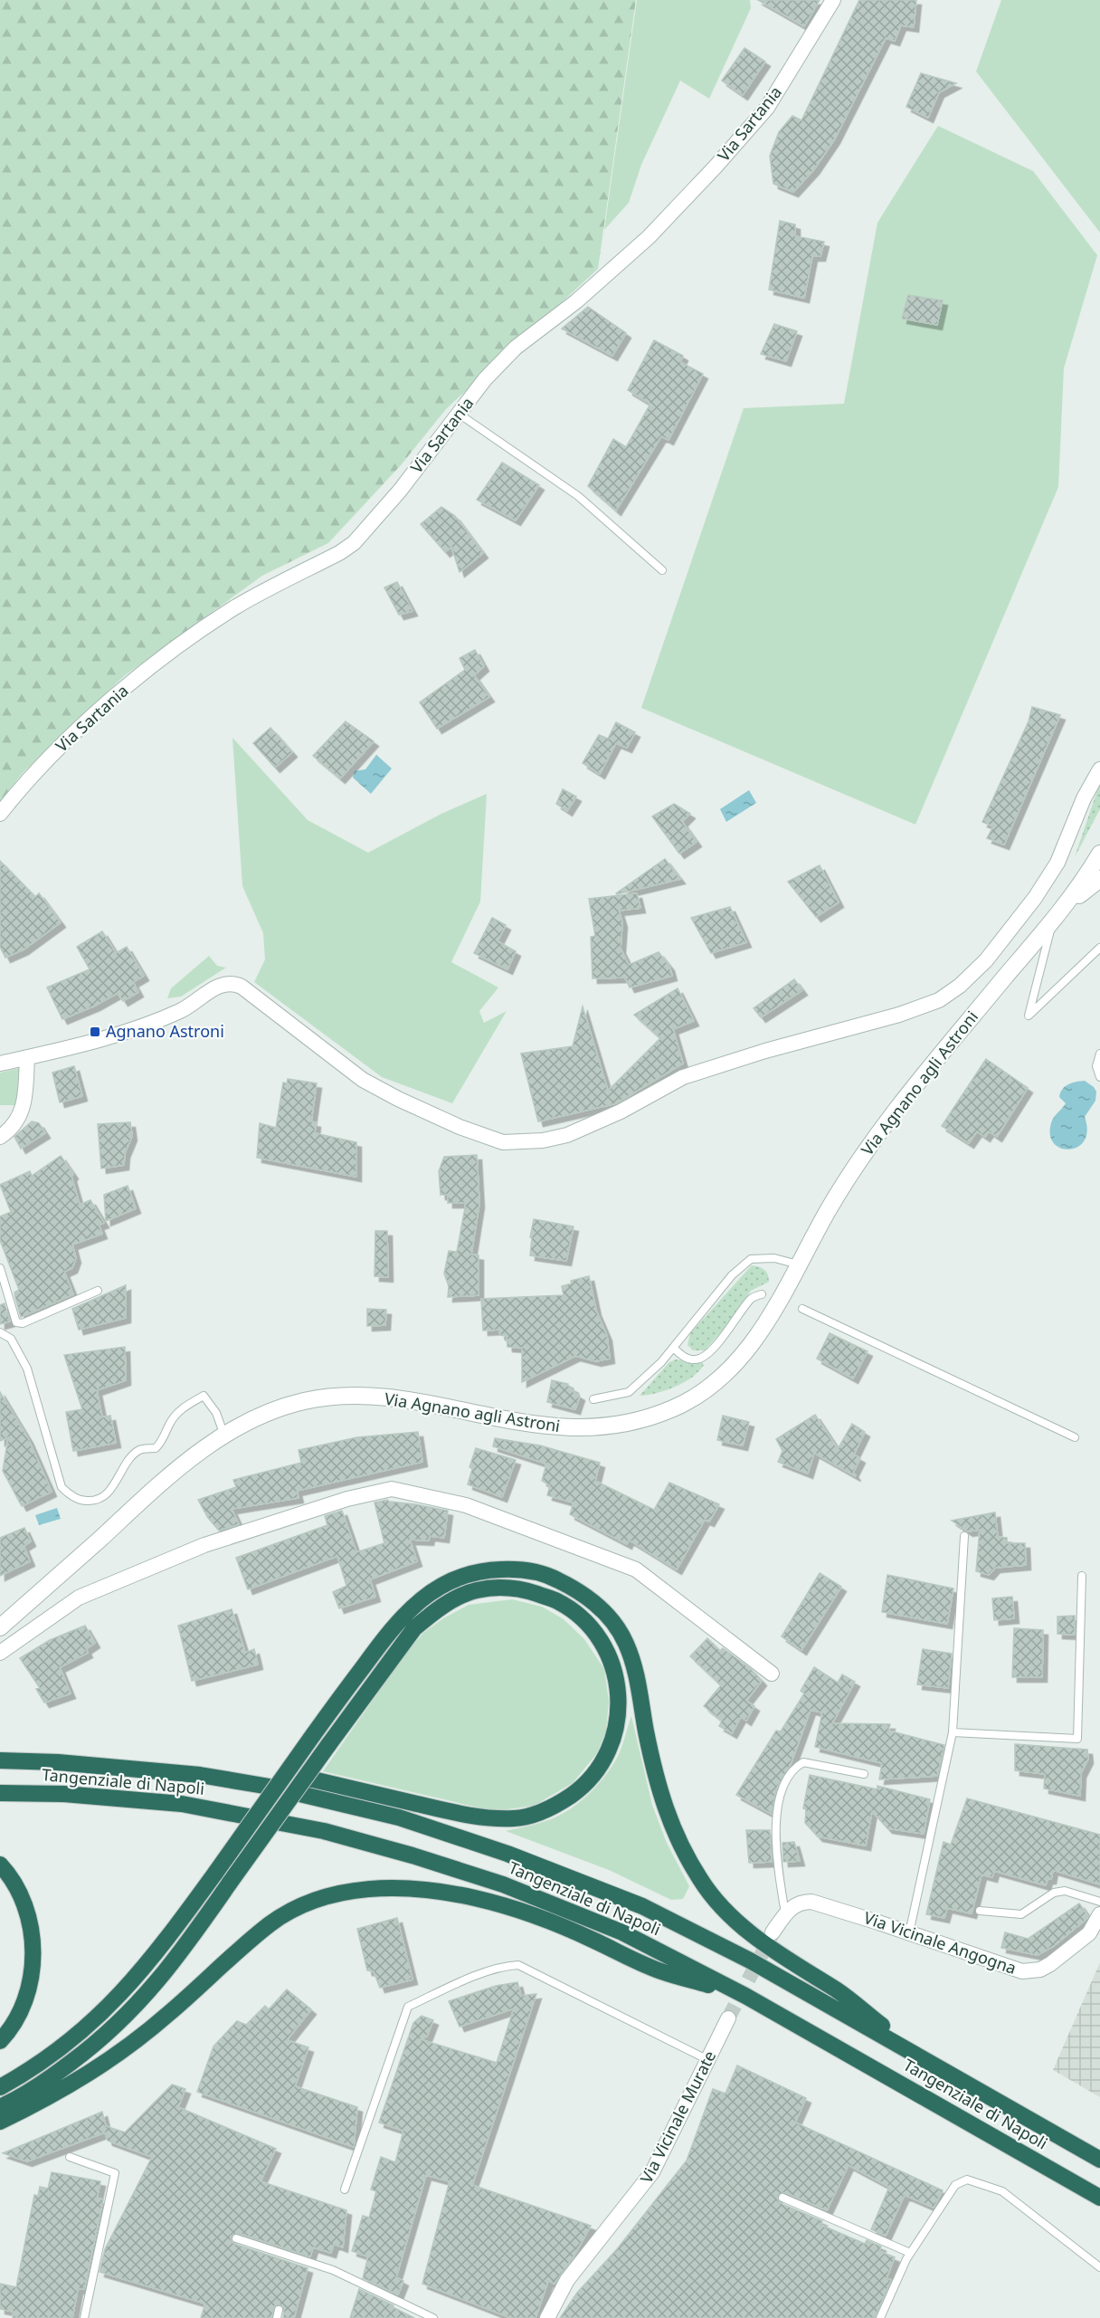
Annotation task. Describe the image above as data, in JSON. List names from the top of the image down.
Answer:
{
  "streets": {
    "highway": ["Tangenziale di Napoli"],
    "street": [
      "Via Sartania",
      "Via Agnano agli Astroni",
      "Via Vicinale Angogna",
      "Via Vicinale Murate"
    ]
  },
  "places": {
    "transit": ["Agnano Astroni"]
  }
}
